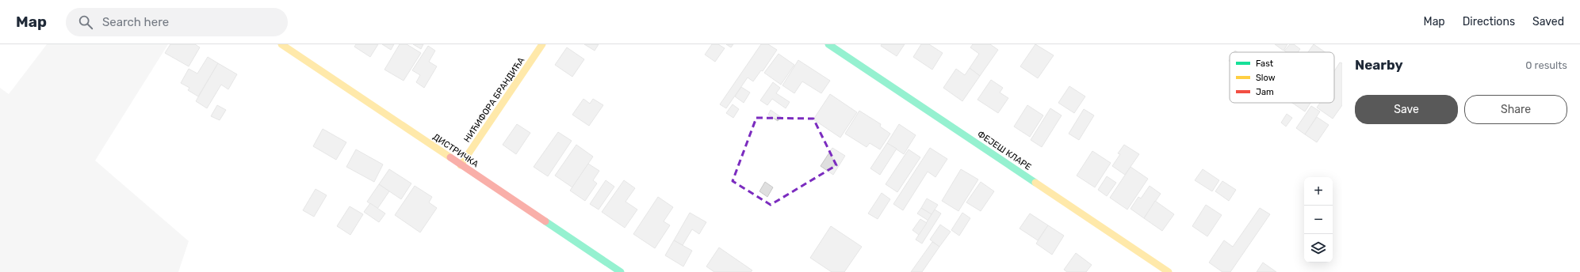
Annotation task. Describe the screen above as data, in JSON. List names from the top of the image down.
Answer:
{
  "streets": {
    "street": ["НИЋИФОРА БРАНДИЋА", "ДИСТРИЧКА", "ФЕЈЕШ КЛАРЕ"]
  },
  "crossings": [
    ["НИЋИФОРА БРАНДИЋА", "ДИСТРИЧКА"]
  ],
  "legend": ["Fast", "Slow", "Jam"],
  "page": {
    "header": "Map",
    "search": "Search here",
    "nav": ["Map", "Directions", "Saved"],
    "heading": ["Nearby", "0 results"],
    "buttons": ["Save", "Share"],
    "map_buttons": ["+", "−"]
  }
}
